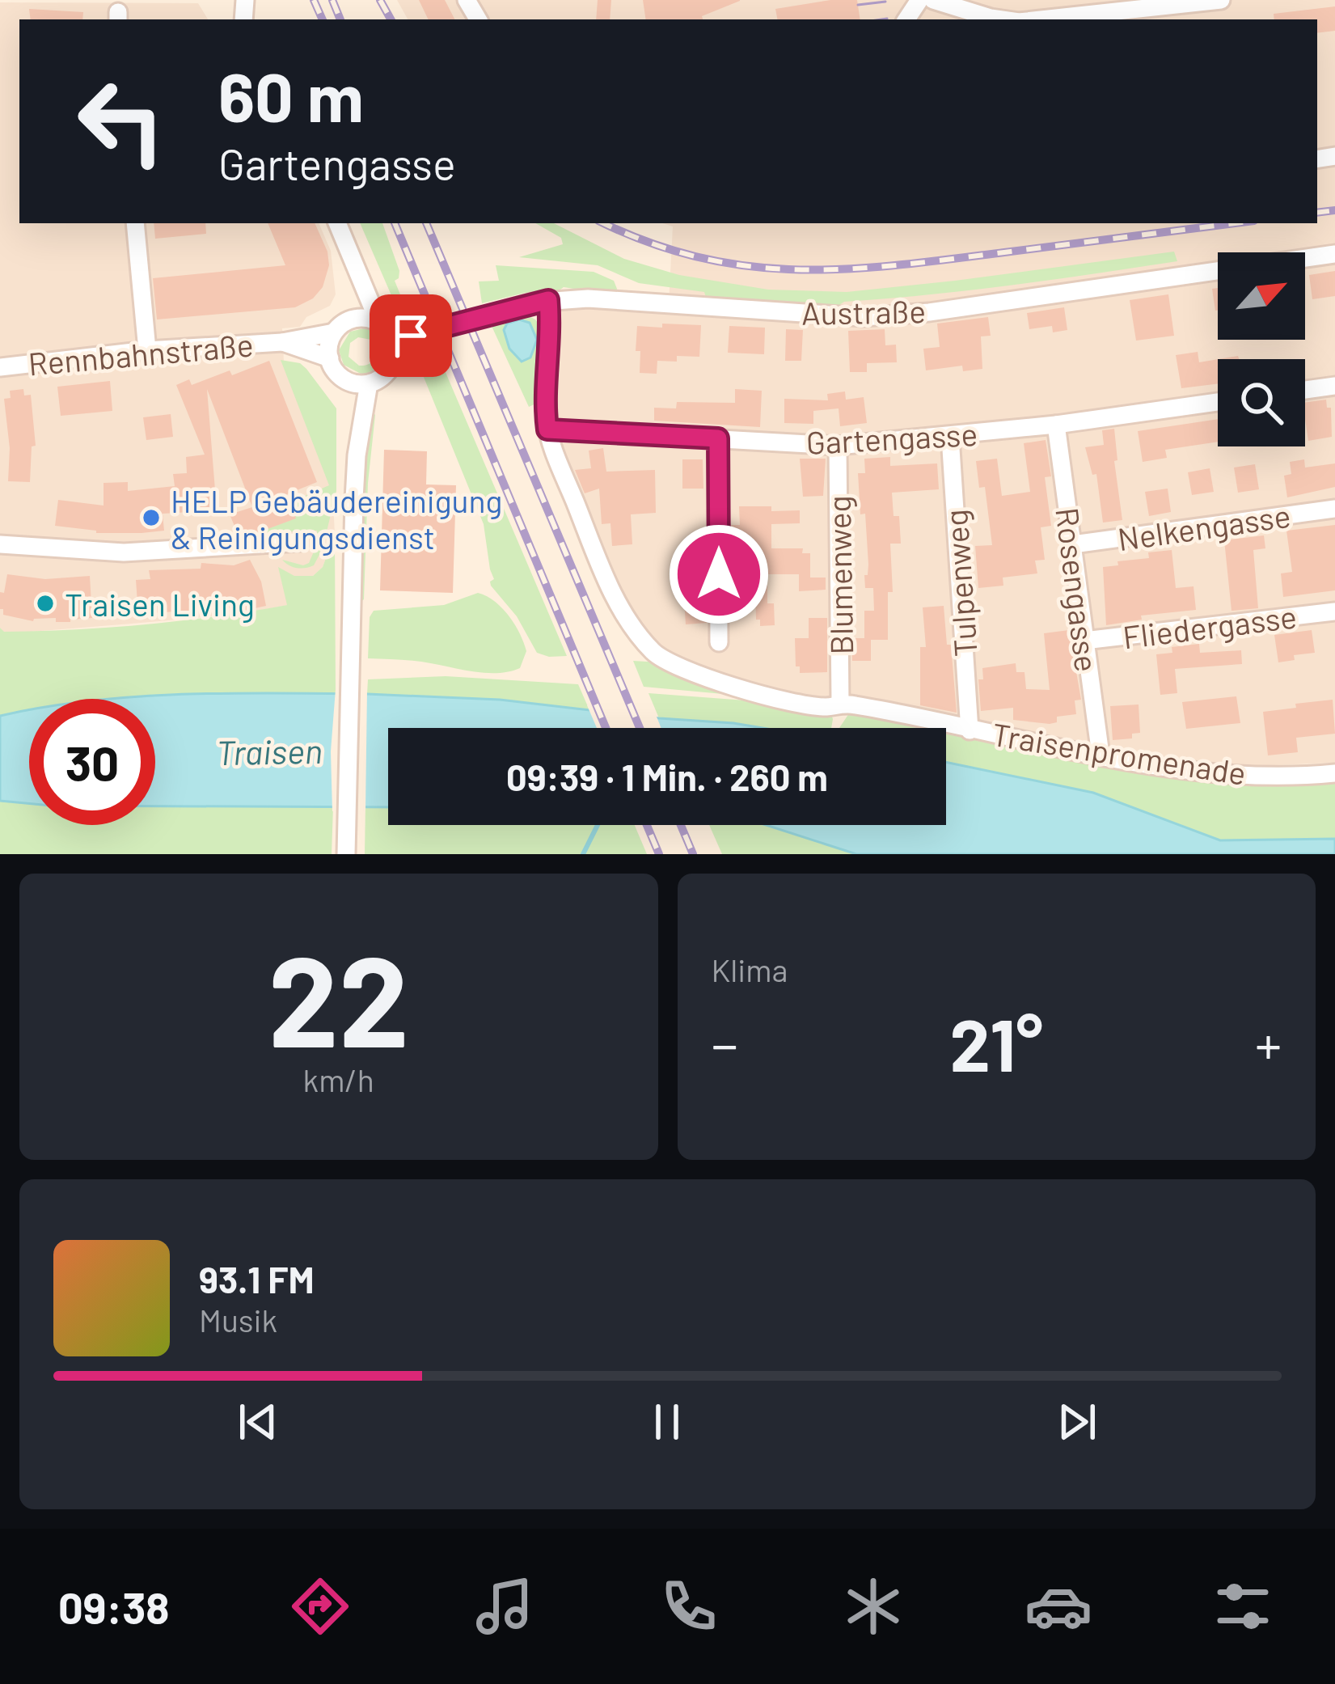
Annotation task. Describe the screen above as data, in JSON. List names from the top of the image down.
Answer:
{
  "streets": {
    "street": [
      "Austraße",
      "Rennbahnstraße",
      "Gartengasse",
      "Nelkengasse",
      "Blumenweg",
      "Tulpenweg",
      "Rosengasse",
      "Fliedergasse",
      "Traisenpromenade"
    ]
  },
  "crossings": [
    ["Austraße", "Rennbahnstraße"],
    ["Austraße", "Traisenpromenade"],
    ["Gartengasse", "Blumenweg"],
    ["Gartengasse", "Tulpenweg"],
    ["Gartengasse", "Rosengasse"],
    ["Gartengasse", "Traisenpromenade"],
    ["Nelkengasse", "Rosengasse"],
    ["Blumenweg", "Traisenpromenade"],
    ["Tulpenweg", "Traisenpromenade"],
    ["Rosengasse", "Fliedergasse"],
    ["Rosengasse", "Traisenpromenade"]
  ],
  "water": ["Traisen"],
  "places": ["HELP Gebäudereinigung & Reinigungsdienst", "Traisen Living"],
  "north": "top right",
  "page": {
    "turn": ["60 m", "Gartengasse"],
    "limit": "30",
    "trip": "09:39 · 1 Min. · 260 m",
    "tile": [
      ["22", "km/h"],
      "Klima"
    ],
    "heat": ["−", "21°", "+"],
    "song": ["93.1 FM", "Musik"],
    "tabs": "09:38"
  }
}
